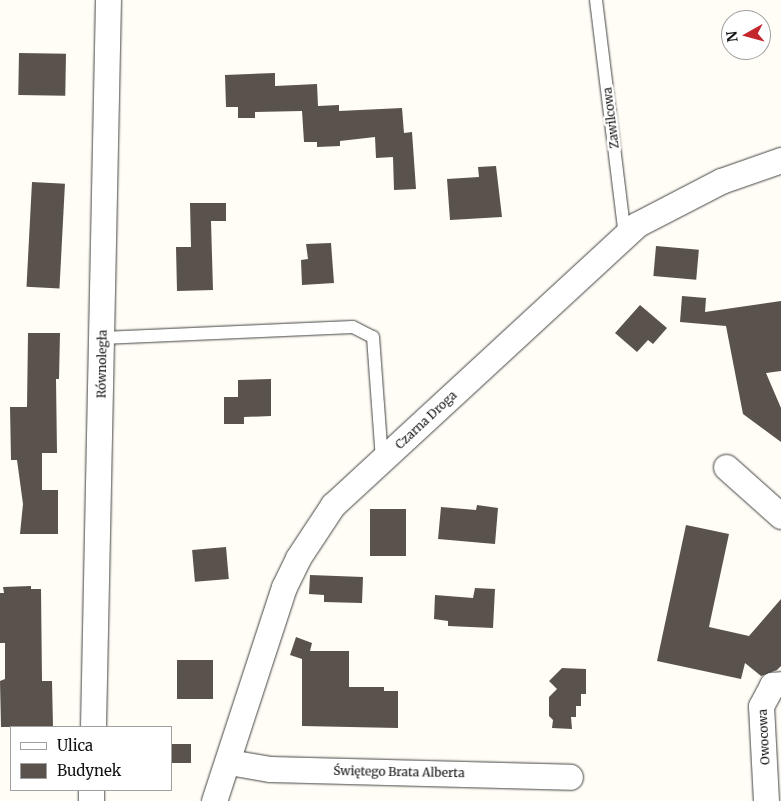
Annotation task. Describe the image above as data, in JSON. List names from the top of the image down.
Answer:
{
  "streets": {
    "street": [
      "Równoległa",
      "Czarna Droga",
      "Owocowa",
      "Świętego Brata Alberta"
    ],
    "lane": ["Zawilcowa"]
  },
  "crossings": [
    ["Zawilcowa", "Czarna Droga"],
    ["Czarna Droga", "Świętego Brata Alberta"]
  ],
  "legend": ["Ulica", "Budynek"],
  "north": "left"
}
